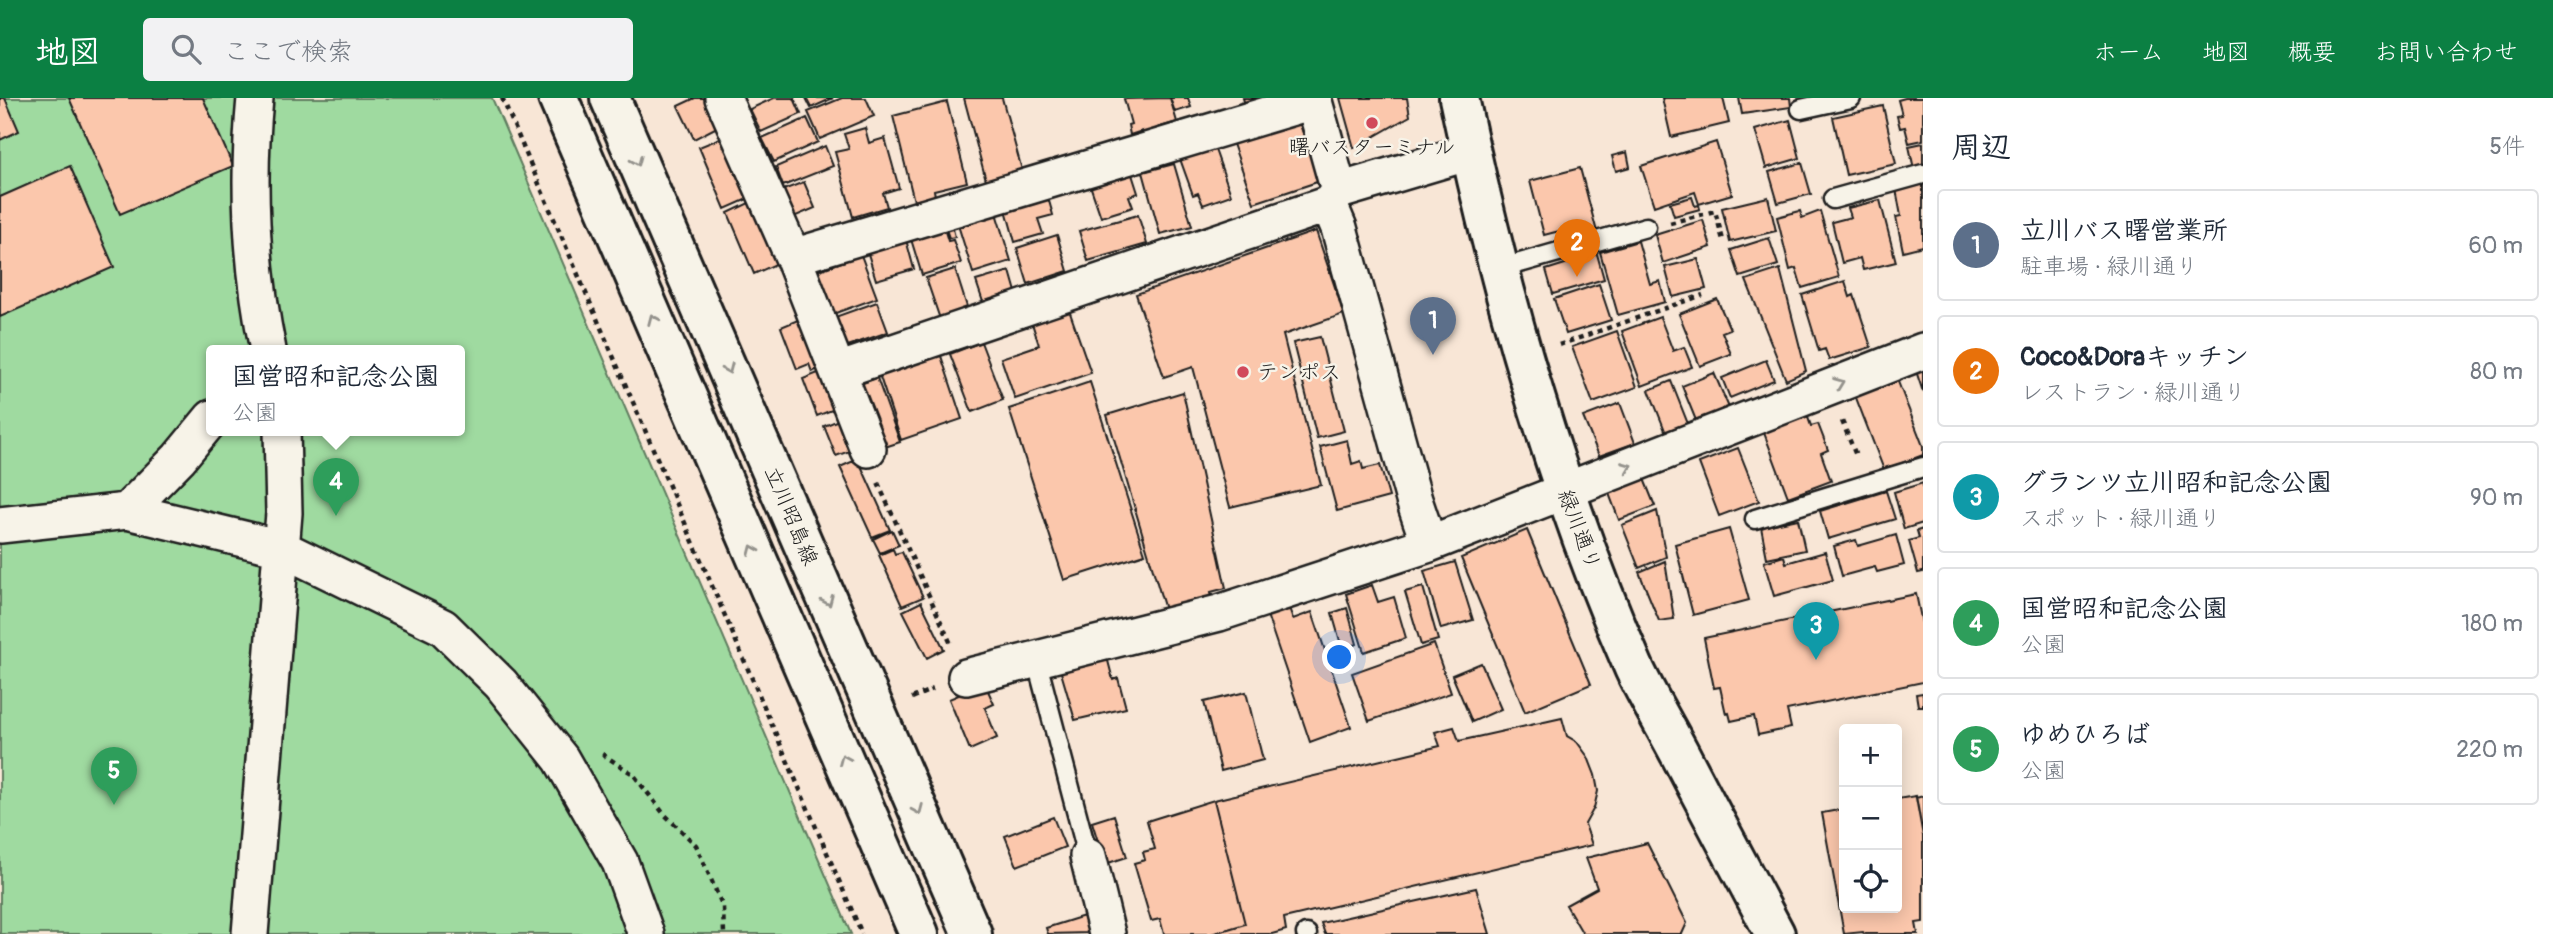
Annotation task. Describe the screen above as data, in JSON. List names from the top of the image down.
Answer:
{
  "streets": {
    "main road": ["立川昭島線", "緑川通り"]
  },
  "places": ["曙バスターミナル", "テンポス"],
  "page": {
    "header": "地図",
    "search": "ここで検索",
    "nav": [
      "ホーム",
      "地図",
      "概要",
      "お問い合わせ"
    ],
    "heading": ["周辺", "5件"],
    "list": [
      {
        "mark": "1",
        "name": "立川バス曙営業所",
        "note": "駐車場 · 緑川通り",
        "value": "60 m"
      },
      {
        "mark": "2",
        "name": "Coco&Doraキッチン",
        "note": "レストラン · 緑川通り",
        "value": "80 m"
      },
      {
        "mark": "3",
        "name": "グランツ立川昭和記念公園",
        "note": "スポット · 緑川通り",
        "value": "90 m"
      },
      {
        "mark": "4",
        "name": "国営昭和記念公園",
        "note": "公園",
        "value": "180 m"
      },
      {
        "mark": "5",
        "name": "ゆめひろば",
        "note": "公園",
        "value": "220 m"
      }
    ],
    "pins": [
      "2",
      "1",
      "4",
      "3",
      "5"
    ],
    "popup": ["国営昭和記念公園", "公園"],
    "map_buttons": ["+", "−"]
  }
}
